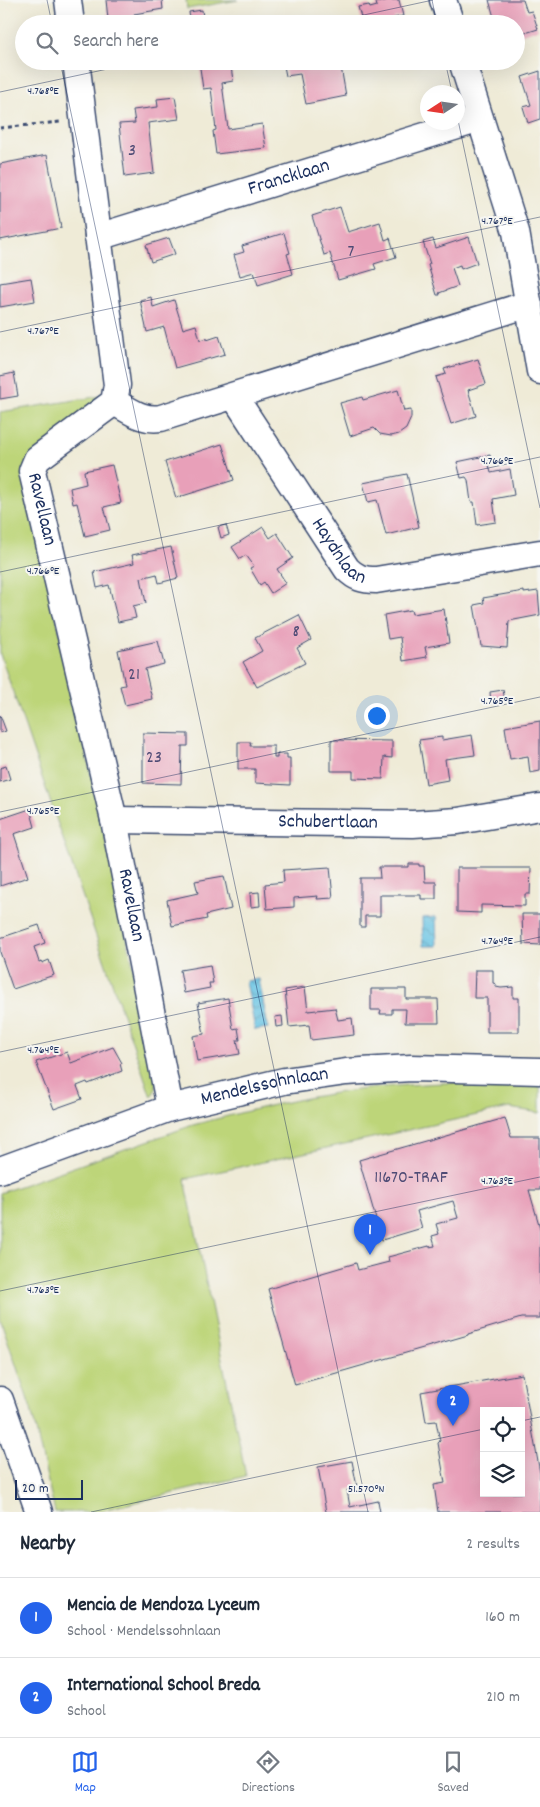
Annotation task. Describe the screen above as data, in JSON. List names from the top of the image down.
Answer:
{
  "streets": {
    "street": [
      "Francklaan",
      "Ravellaan",
      "Haydnlaan",
      "Schubertlaan",
      "Mendelssohnlaan"
    ]
  },
  "crossings": [
    ["Ravellaan", "Schubertlaan"],
    ["Ravellaan", "Mendelssohnlaan"]
  ],
  "house_numbers": [
    "3",
    "7",
    "8",
    "21",
    "23",
    "11670-TRAF"
  ],
  "scale_bar": "20 m",
  "north": "left",
  "page": {
    "search": "Search here",
    "pins": ["1", "2"],
    "scale": "20 m",
    "heading": ["Nearby", "2 results"],
    "list": [
      {
        "mark": "1",
        "name": "Mencia de Mendoza Lyceum",
        "note": "School · Mendelssohnlaan",
        "value": "160 m"
      },
      {
        "mark": "2",
        "name": "International School Breda",
        "note": "School",
        "value": "210 m"
      }
    ],
    "nav": ["Map", "Directions", "Saved"]
  },
  "coordinates": [
    "4.768°E",
    "4.767°E",
    "4.766°E",
    "4.765°E",
    "4.764°E",
    "4.763°E",
    "51.570°N"
  ]
}
